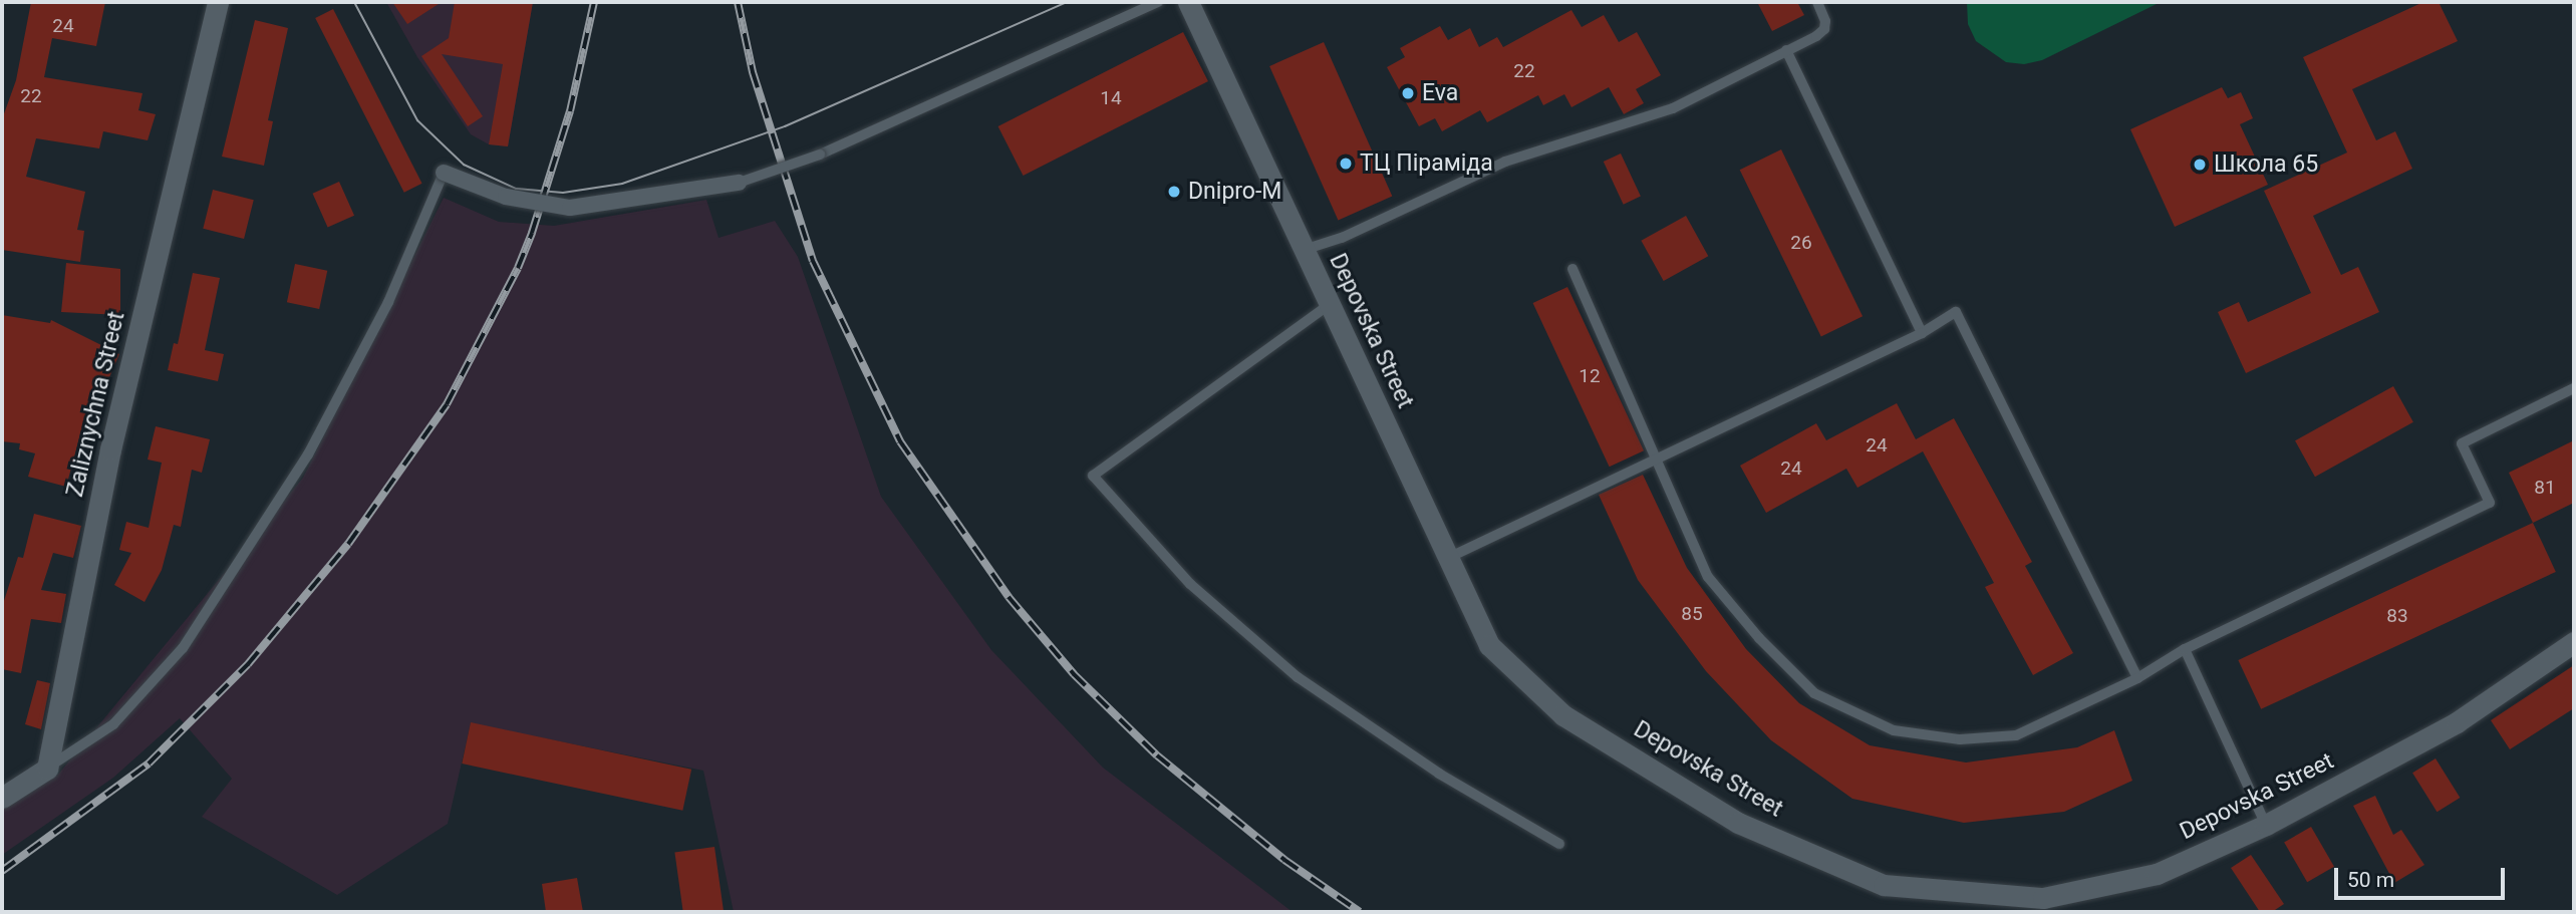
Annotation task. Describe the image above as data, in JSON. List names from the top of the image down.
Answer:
{
  "streets": {
    "street": ["Depovska Street", "Zaliznychna Street"]
  },
  "places": [
    "Eva",
    "ТЦ Піраміда",
    "Школа 65",
    "Dnipro-M"
  ],
  "house_numbers": [
    "24",
    "22",
    "22",
    "14",
    "26",
    "12",
    "24",
    "24",
    "81",
    "85",
    "83"
  ],
  "scale_bar": "50 m"
}
